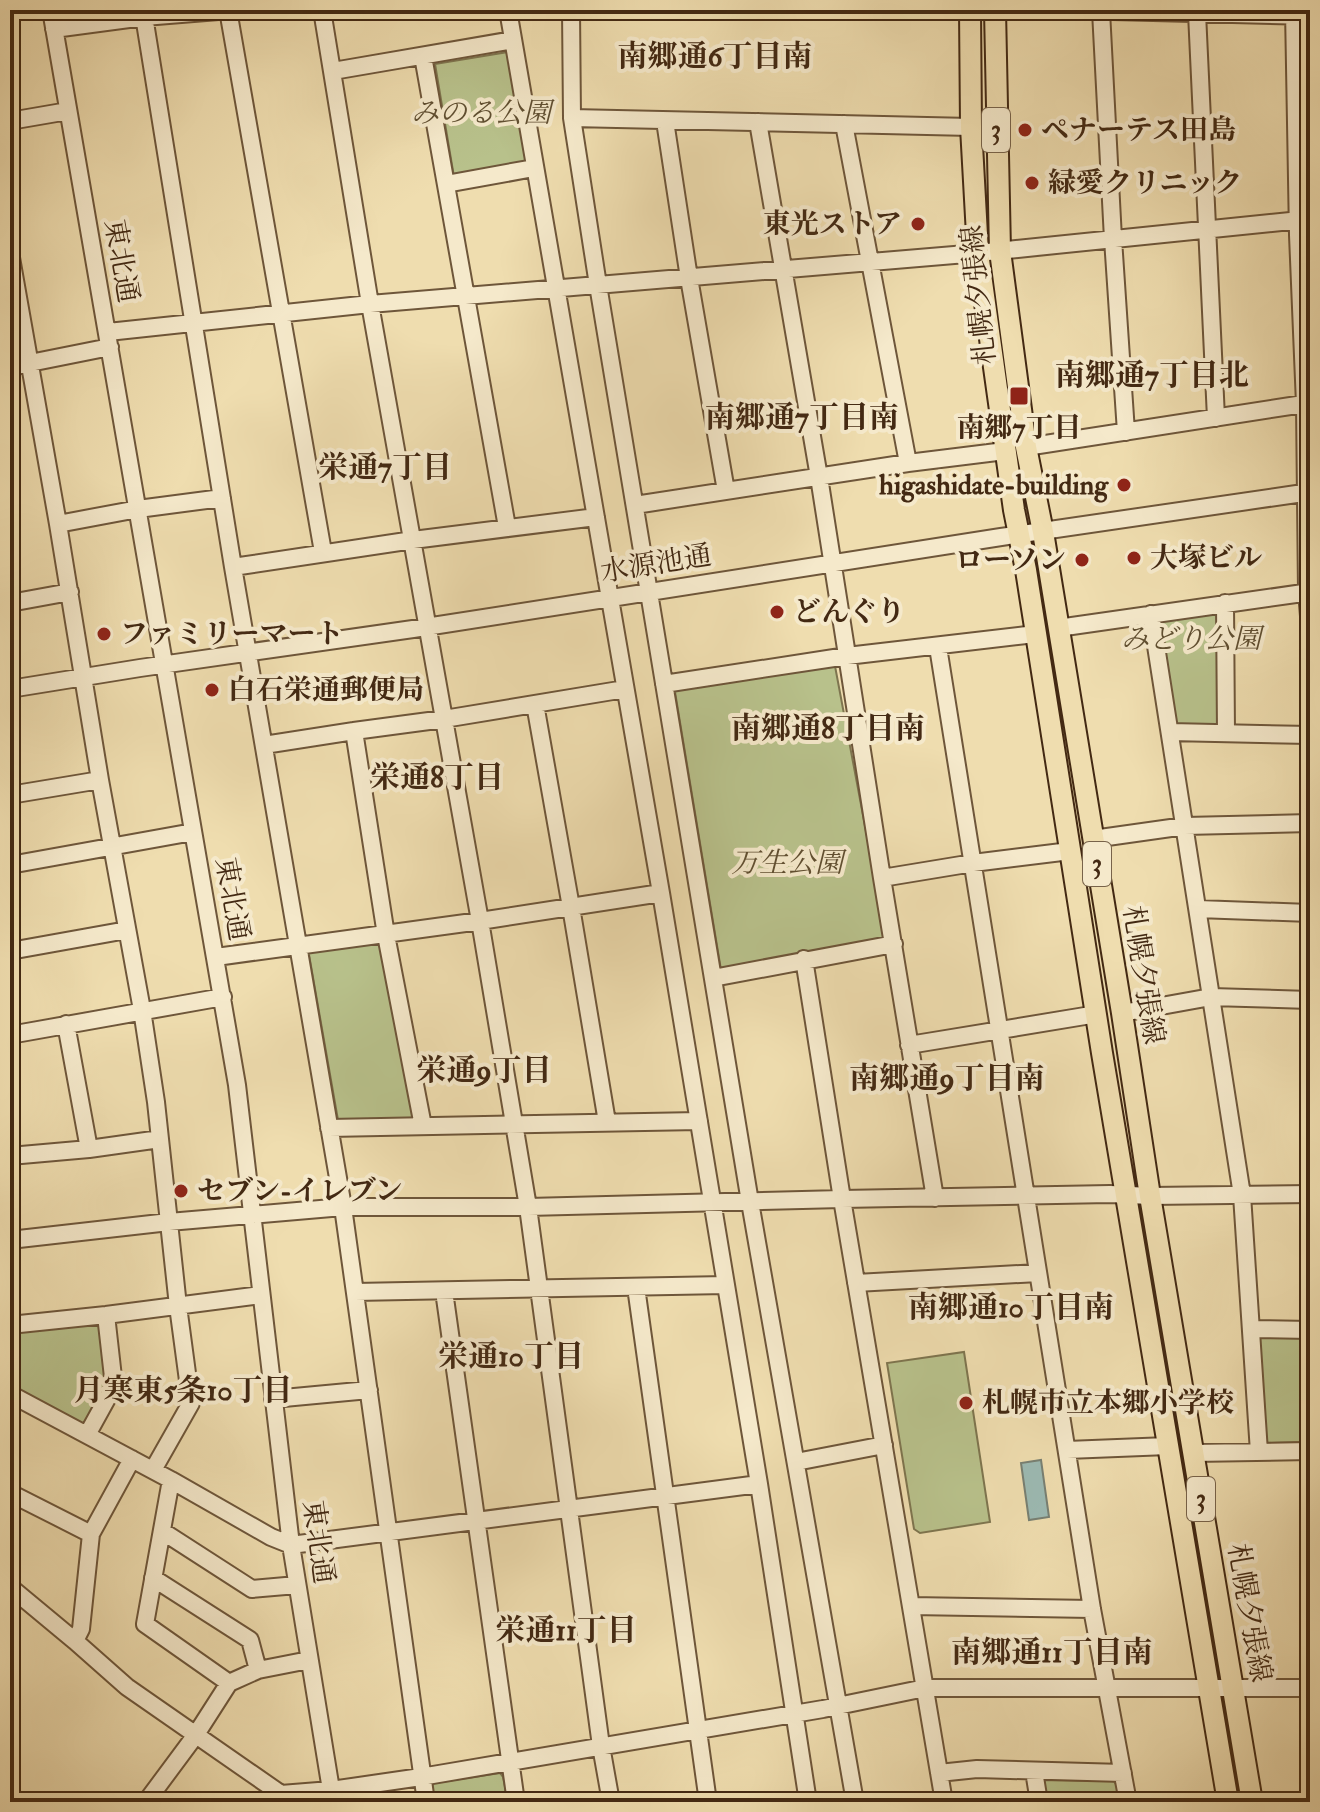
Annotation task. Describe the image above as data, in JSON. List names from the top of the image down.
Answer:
{
  "streets": {
    "main road": ["3", "札幌夕張線"],
    "street": ["東北通", "水源池通"]
  },
  "crossings": [
    ["東北通", "水源池通"],
    ["札幌夕張線", "水源池通"]
  ],
  "districts": [
    "南郷通6丁目南",
    "南郷通7丁目北",
    "南郷通7丁目南",
    "栄通7丁目",
    "南郷通8丁目南",
    "栄通8丁目",
    "栄通9丁目",
    "南郷通9丁目南",
    "南郷通10丁目南",
    "栄通10丁目",
    "月寒東5条10丁目",
    "栄通11丁目",
    "南郷通11丁目南"
  ],
  "parks": ["みのる公園", "みどり公園", "万生公園"],
  "places": {
    "other": [
      "ペナーテス田島",
      "緑愛クリニック",
      "東光ストア",
      "higashidate-building",
      "大塚ビル",
      "ローソン",
      "どんぐり",
      "ファミリーマート",
      "白石栄通郵便局",
      "セブン-イレブン",
      "札幌市立本郷小学校"
    ],
    "transit": ["南郷7丁目"]
  }
}
